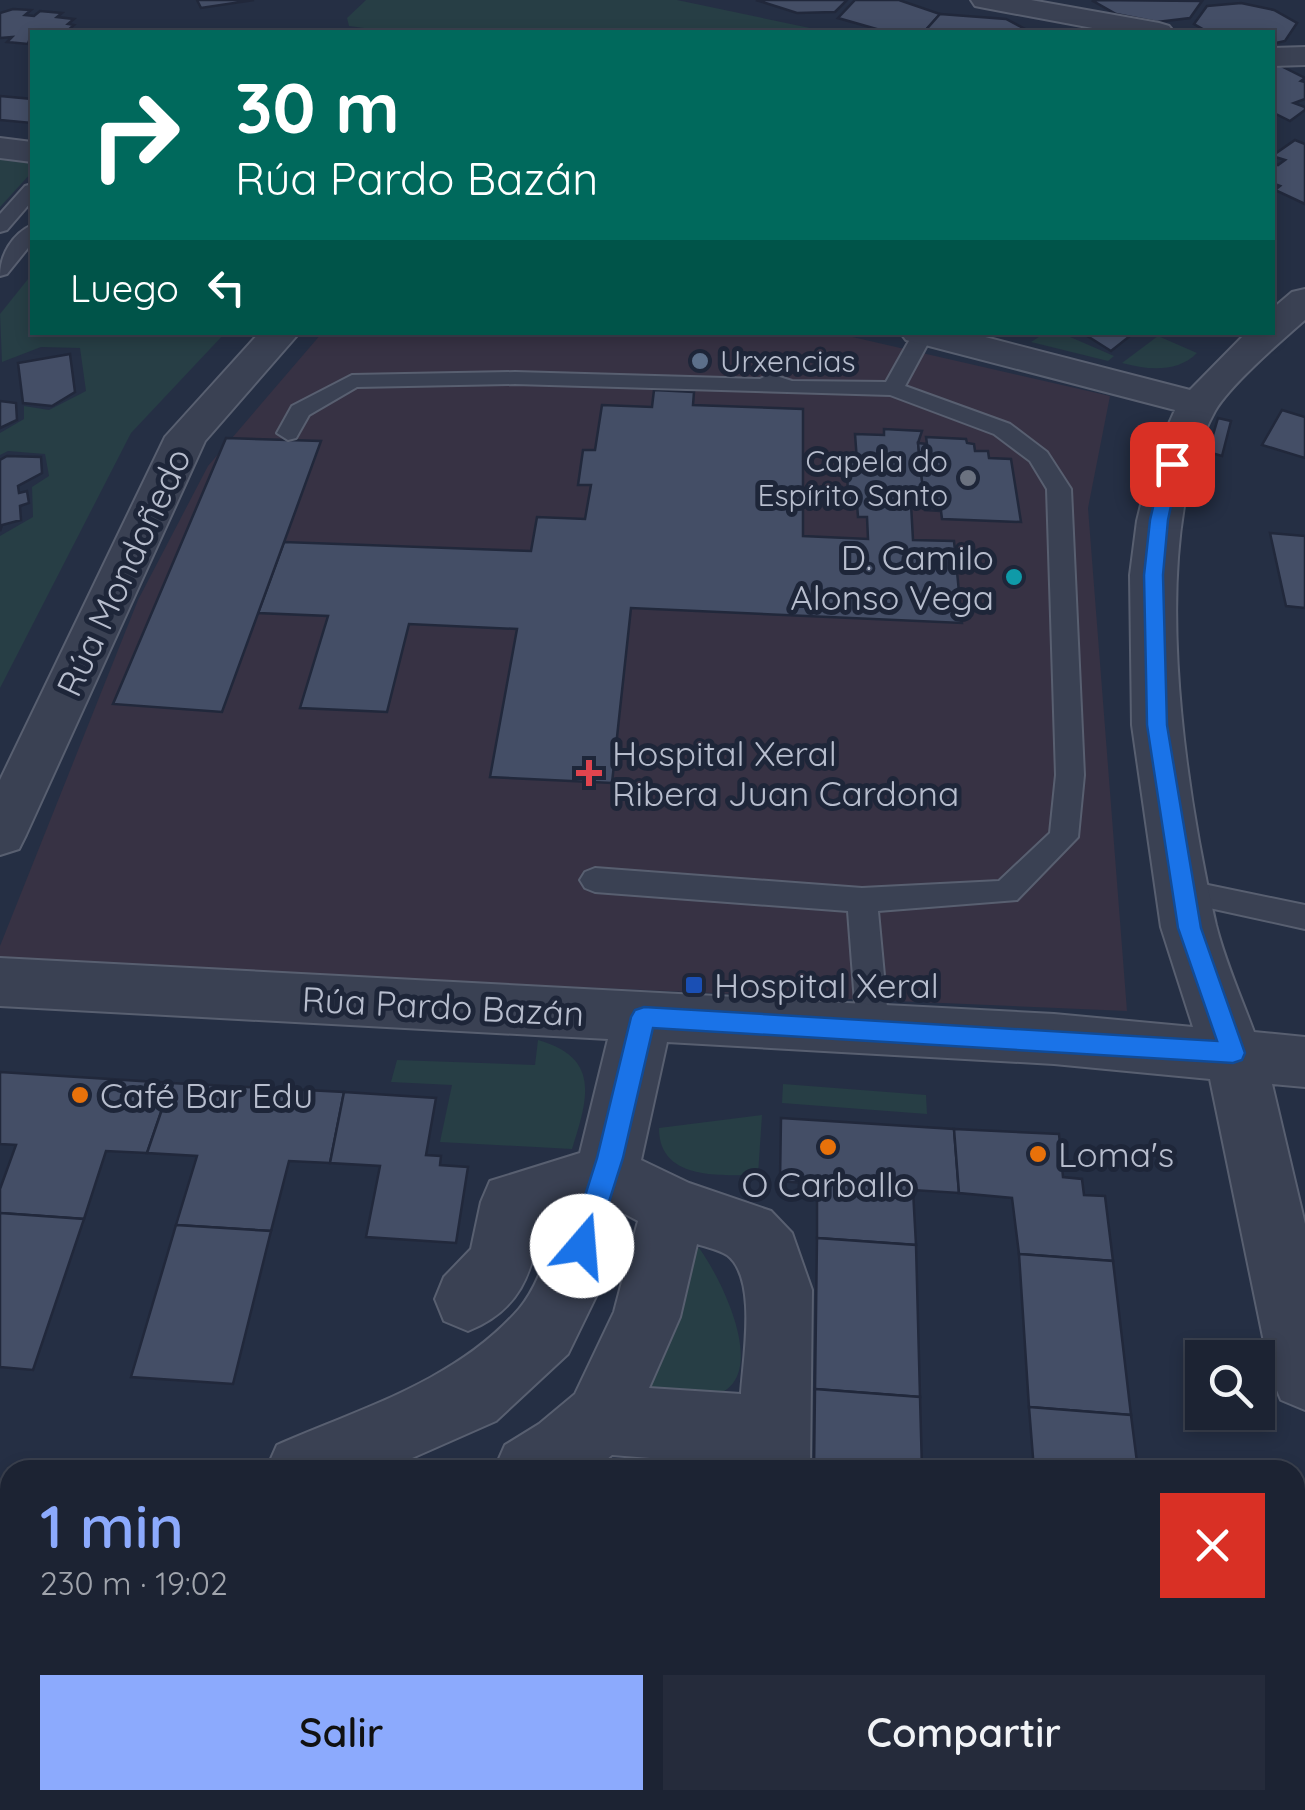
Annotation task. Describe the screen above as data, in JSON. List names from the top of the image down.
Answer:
{
  "streets": {
    "street": ["Rúa Mondoñedo", "Rúa Pardo Bazán"]
  },
  "places": {
    "other": [
      "Urxencias",
      "Capela do Espírito Santo",
      "D. Camilo Alonso Vega",
      "Café Bar Edu",
      "O Carballo",
      "Loma's"
    ],
    "health": ["Hospital Xeral Ribera Juan Cardona"],
    "transit": ["Hospital Xeral"]
  },
  "page": {
    "turn": ["30 m", "Rúa Pardo Bazán"],
    "then": "Luego",
    "heading": ["1 min", "230 m · 19:02"],
    "buttons": ["Salir", "Compartir"]
  }
}
